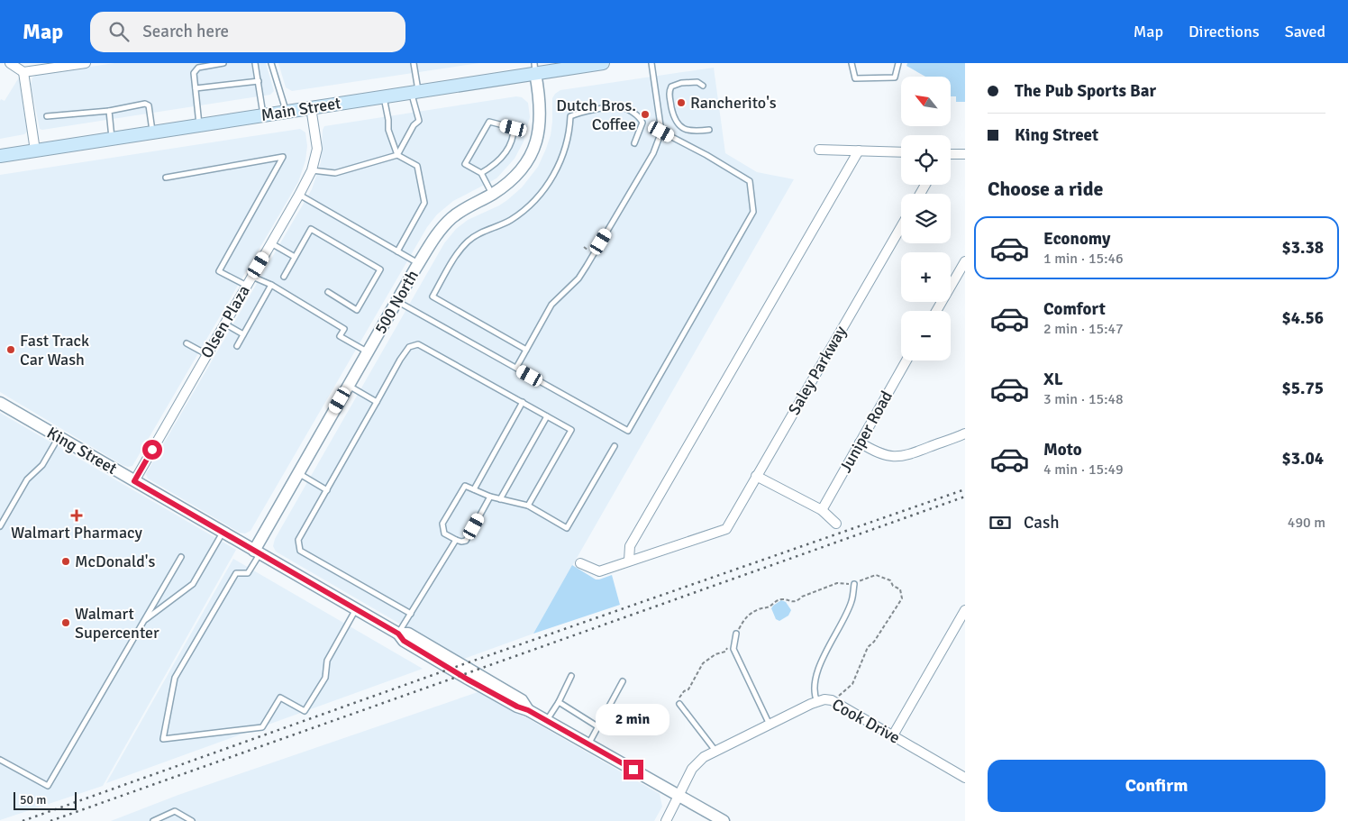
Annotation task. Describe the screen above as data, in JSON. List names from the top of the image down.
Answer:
{
  "streets": {
    "main road": ["Main Street"],
    "street": [
      "500 North",
      "Olsen Plaza",
      "Saley Parkway",
      "Juniper Road",
      "King Street",
      "Cook Drive"
    ]
  },
  "crossings": [
    ["Main Street", "500 North"],
    ["Main Street", "Olsen Plaza"],
    ["500 North", "King Street"],
    ["Olsen Plaza", "King Street"],
    ["King Street", "Cook Drive"]
  ],
  "places": {
    "other": [
      "Rancherito's",
      "Dutch Bros. Coffee",
      "Fast Track Car Wash",
      "McDonald's",
      "Walmart Supercenter"
    ],
    "health": ["Walmart Pharmacy"]
  },
  "scale_bar": "50 m",
  "north": "top left",
  "page": {
    "header": "Map",
    "search": "Search here",
    "nav": ["Map", "Directions", "Saved"],
    "banner": ["The Pub Sports Bar", "King Street"],
    "map_buttons": ["+", "−"],
    "heading": "Choose a ride",
    "list": [
      {
        "name": "Economy",
        "note": "1 min · 15:46",
        "value": "$3.38"
      },
      {
        "name": "Comfort",
        "note": "2 min · 15:47",
        "value": "$4.56"
      },
      {
        "name": "XL",
        "note": "3 min · 15:48",
        "value": "$5.75"
      },
      {
        "name": "Moto",
        "note": "4 min · 15:49",
        "value": "$3.04"
      }
    ],
    "pay": ["Cash", "490 m"],
    "bubble": "2 min",
    "buttons": "Confirm",
    "scale": "50 m"
  }
}
